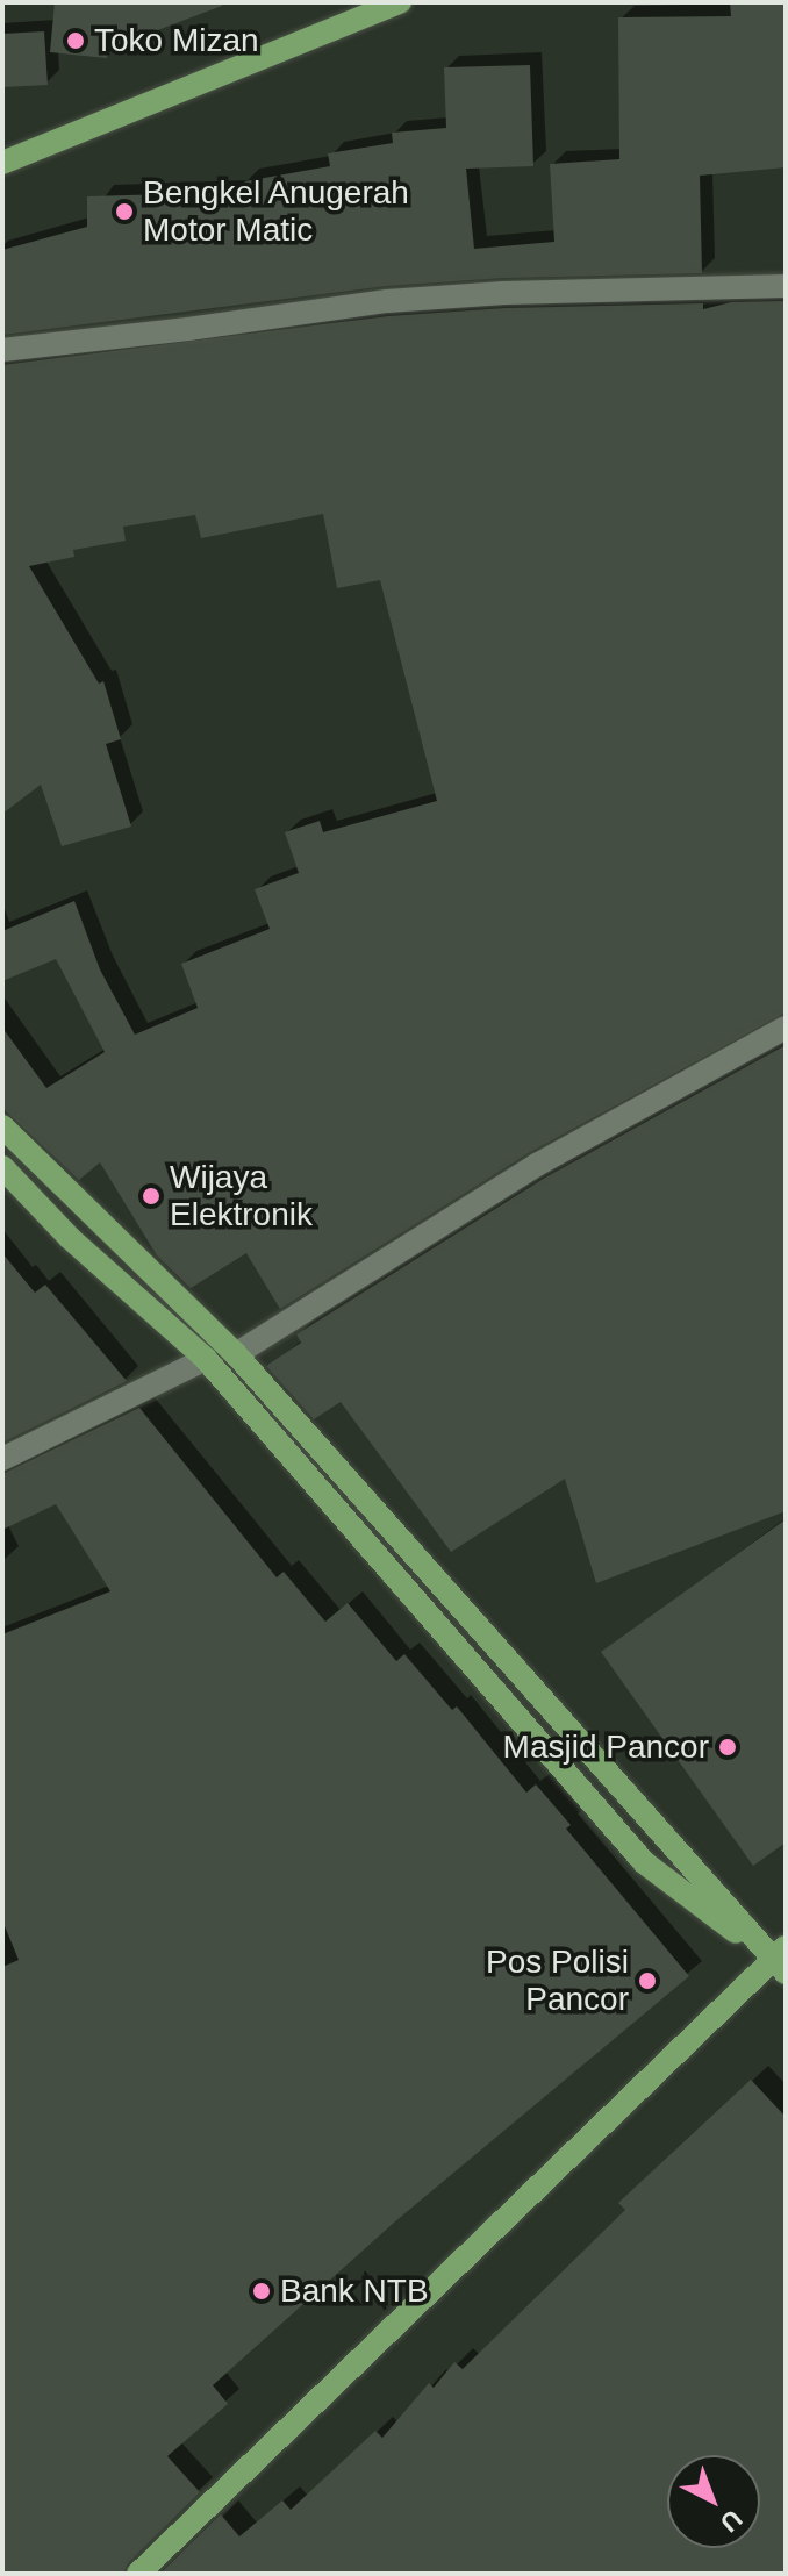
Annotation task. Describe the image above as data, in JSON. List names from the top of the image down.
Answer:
{
  "places": [
    "Toko Mizan",
    "Bengkel Anugerah Motor Matic",
    "Wijaya Elektronik",
    "Masjid Pancor",
    "Pos Polisi Pancor",
    "Bank NTB"
  ],
  "north": "bottom right"
}
